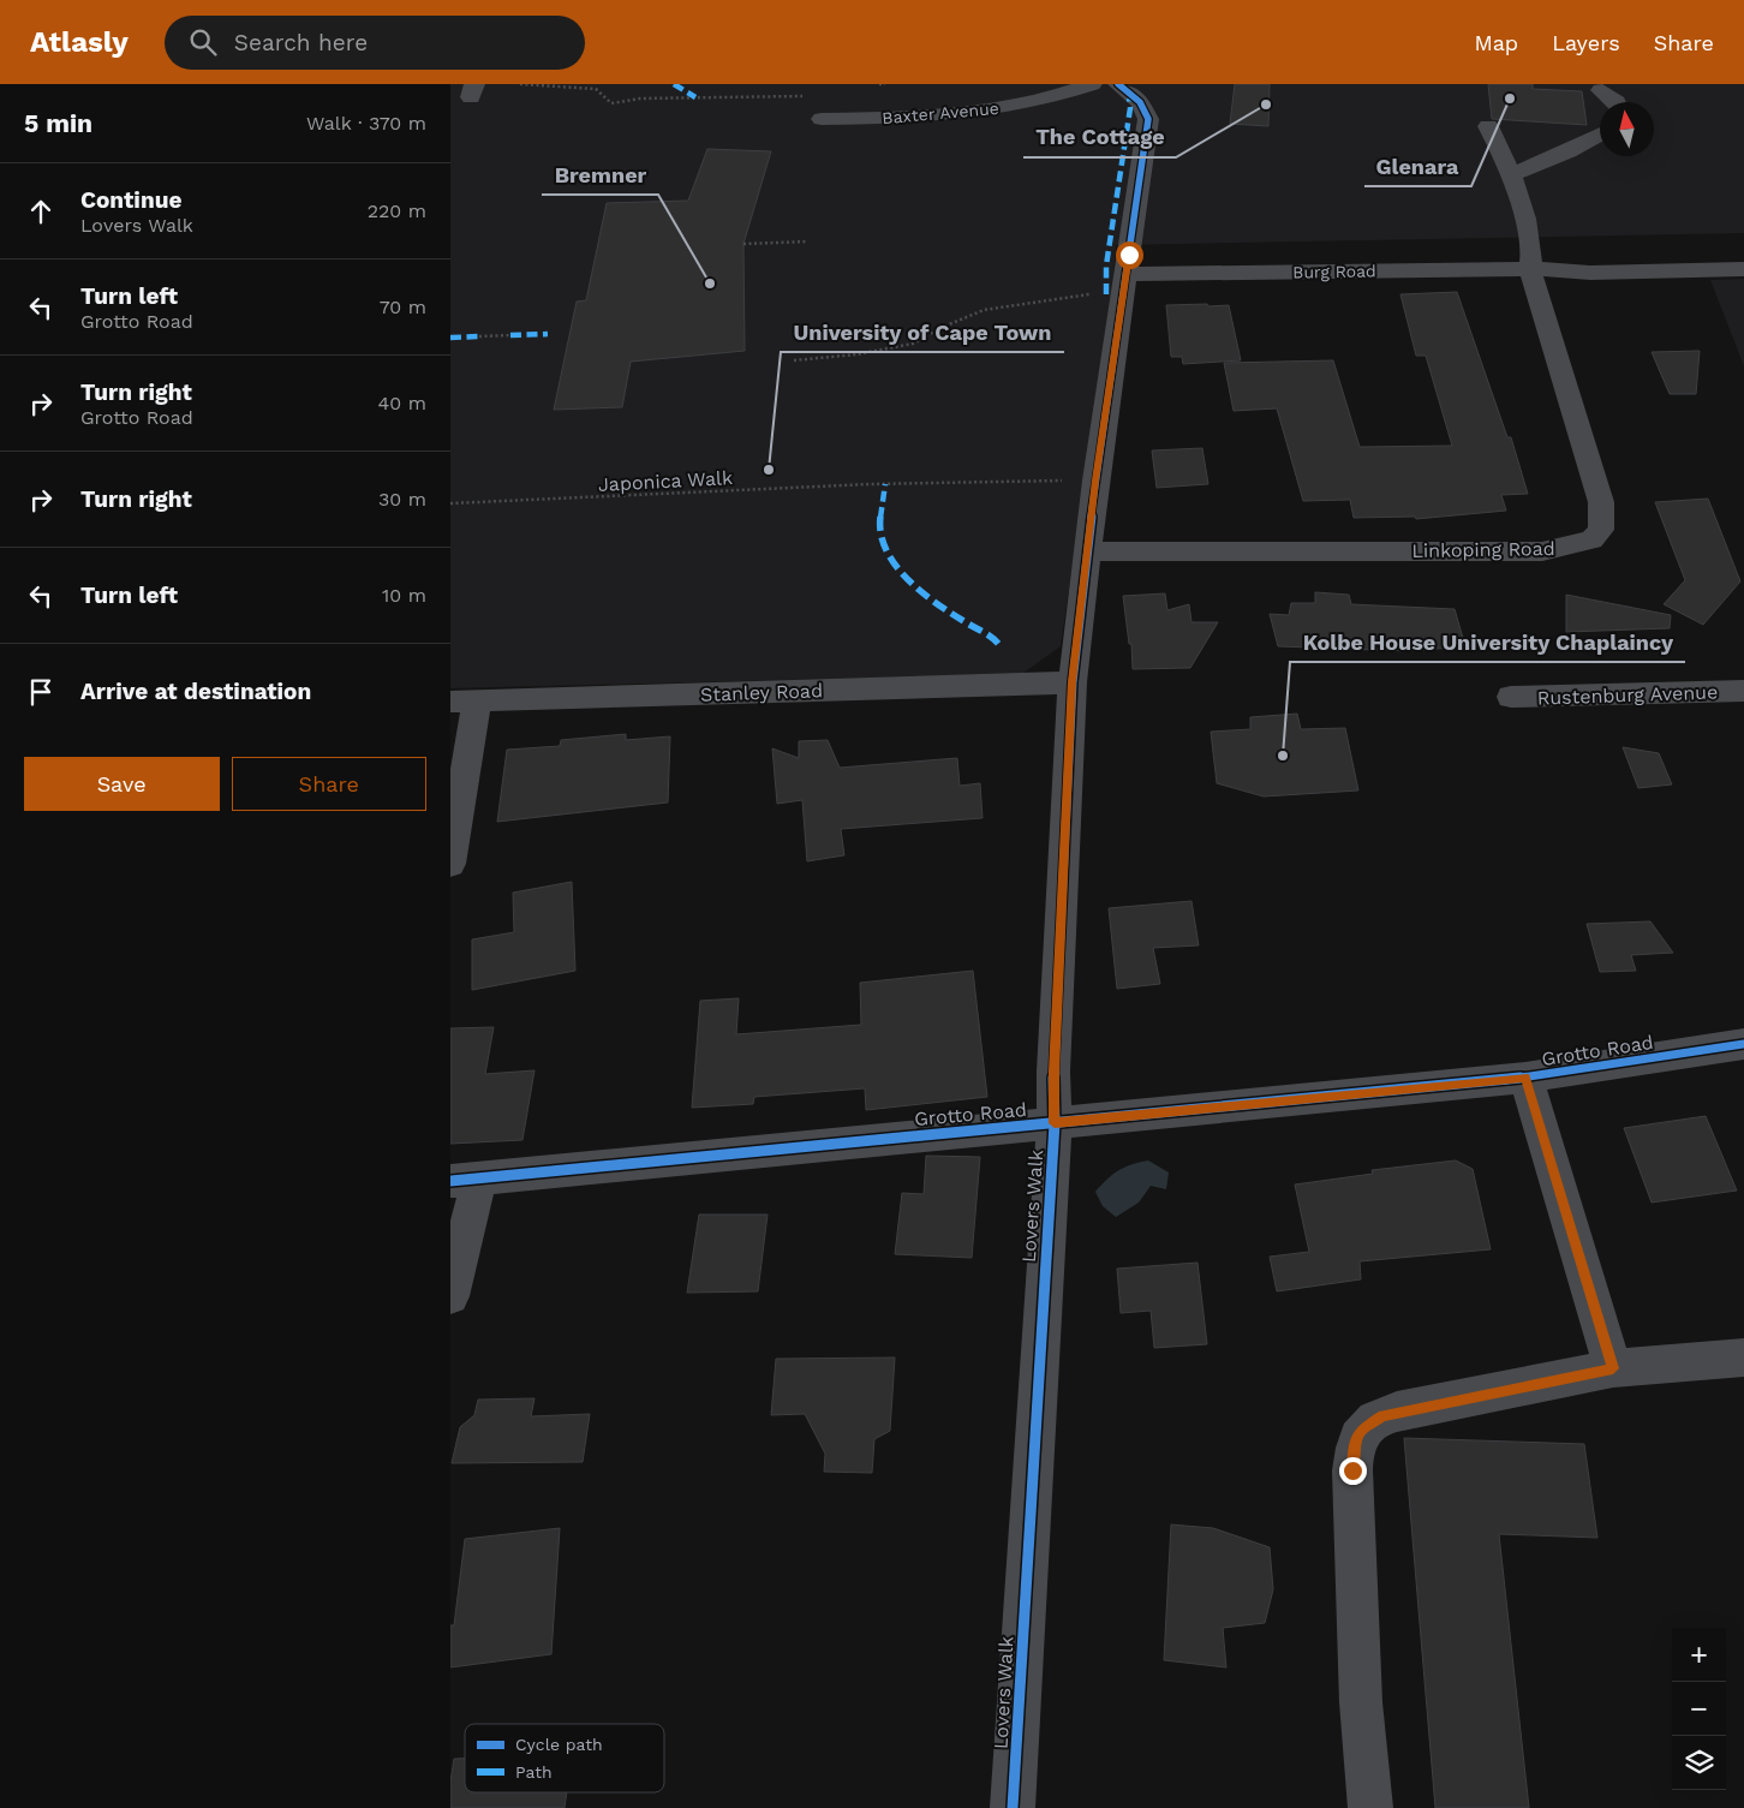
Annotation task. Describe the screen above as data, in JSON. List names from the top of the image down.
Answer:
{
  "streets": {
    "street": [
      "Baxter Avenue",
      "Burg Road",
      "Linkoping Road",
      "Stanley Road",
      "Rustenburg Avenue",
      "Grotto Road",
      "Lovers Walk"
    ],
    "path": ["Japonica Walk"]
  },
  "crossings": [
    ["Burg Road", "Linkoping Road"],
    ["Burg Road", "Lovers Walk"],
    ["Linkoping Road", "Lovers Walk"],
    ["Stanley Road", "Lovers Walk"],
    ["Grotto Road", "Lovers Walk"]
  ],
  "places": [
    "Glenara",
    "The Cottage",
    "Bremner",
    "University of Cape Town",
    "Kolbe House University Chaplaincy"
  ],
  "legend": ["Cycle path", "Path"],
  "north": "top",
  "page": {
    "header": "Atlasly",
    "search": "Search here",
    "nav": ["Map", "Layers", "Share"],
    "heading": ["5 min", "Walk · 370 m"],
    "list": [
      ["Continue", "Lovers Walk", "220 m"],
      ["Turn left", "Grotto Road", "70 m"],
      ["Turn right", "Grotto Road", "40 m"],
      ["Turn right", "30 m"],
      ["Turn left", "10 m"],
      "Arrive at destination"
    ],
    "buttons": ["Save", "Share"],
    "map_buttons": ["+", "−"]
  }
}
